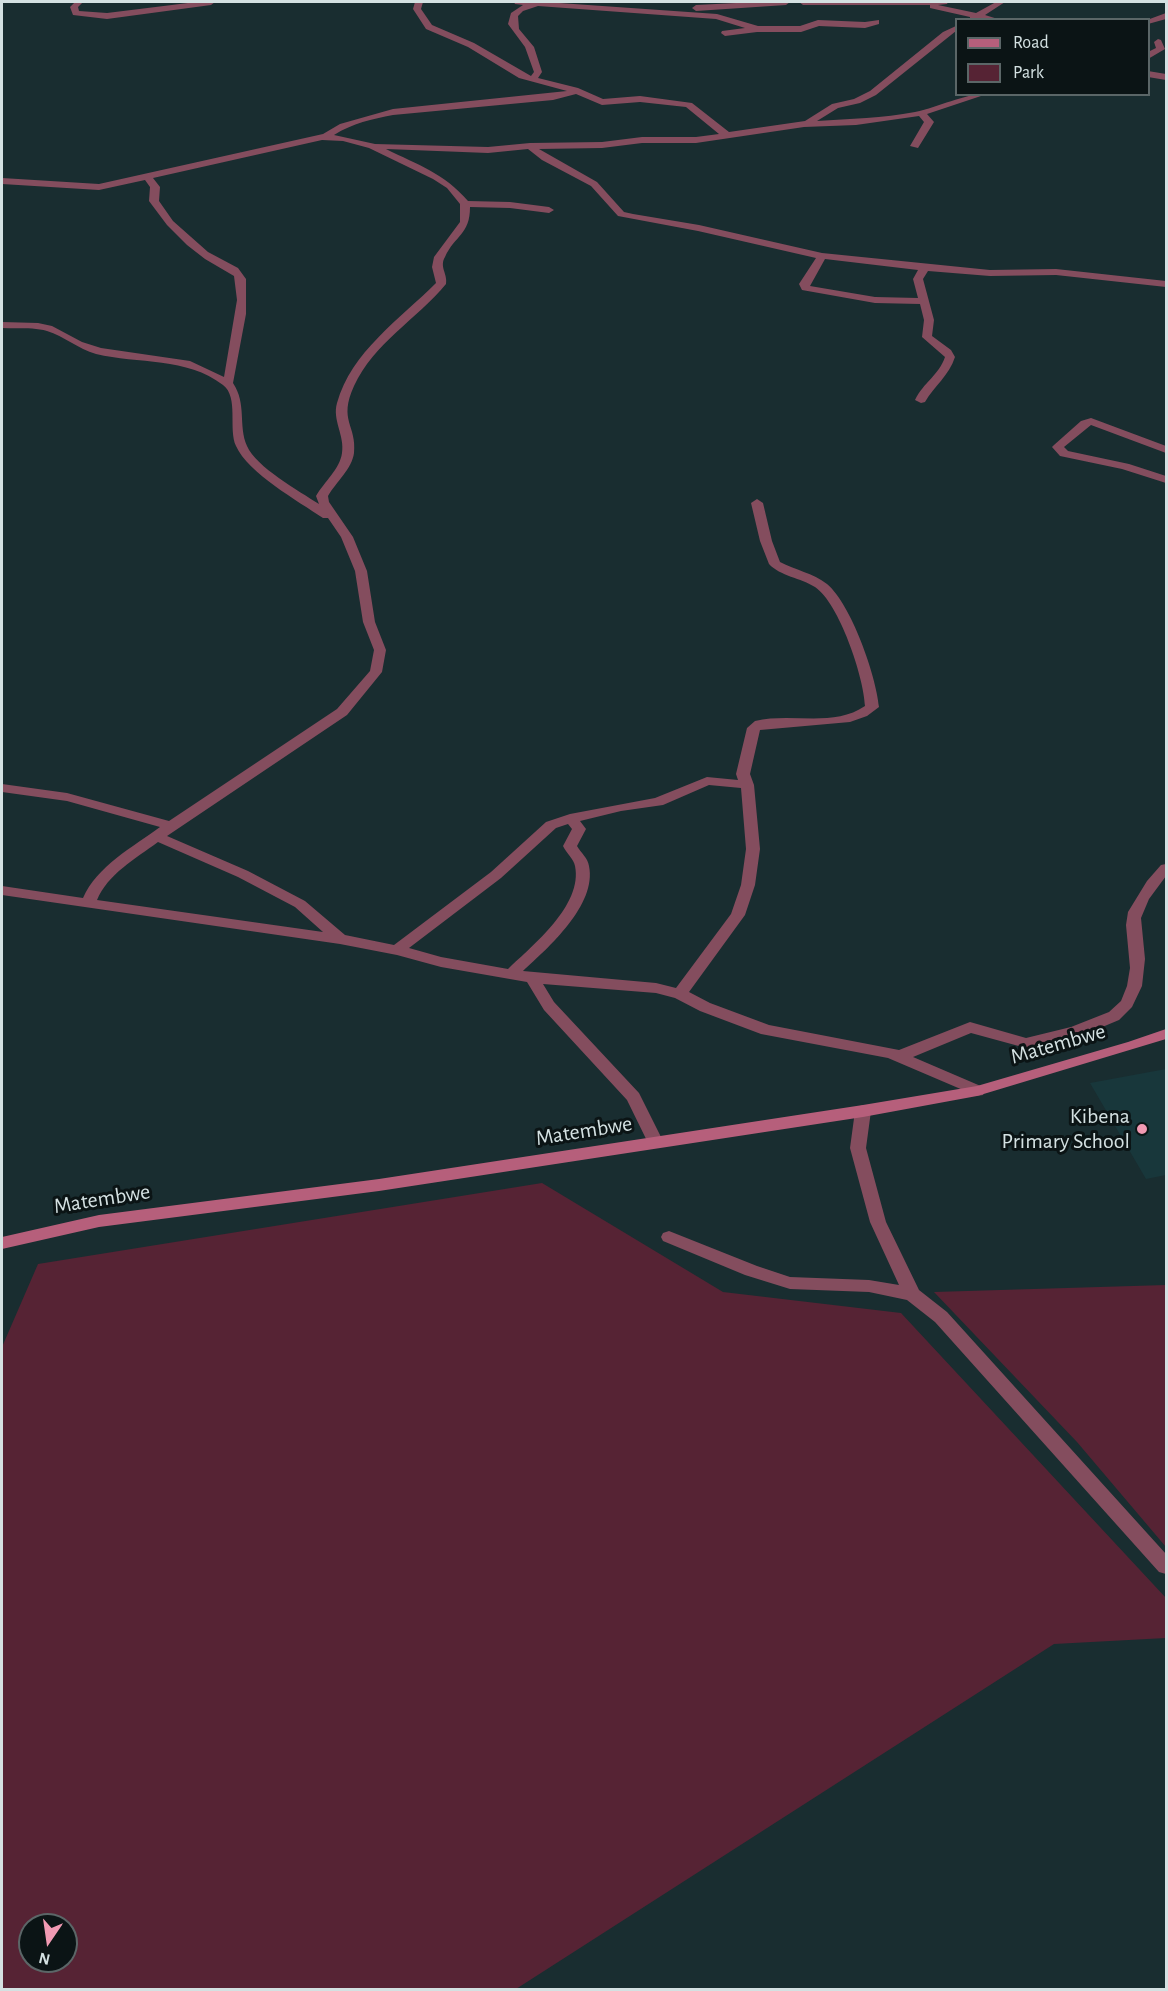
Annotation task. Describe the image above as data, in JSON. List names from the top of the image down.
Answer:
{
  "streets": {
    "main road": ["Matembwe"]
  },
  "places": ["Kibena Primary School"],
  "legend": ["Road", "Park"],
  "north": "bottom"
}
